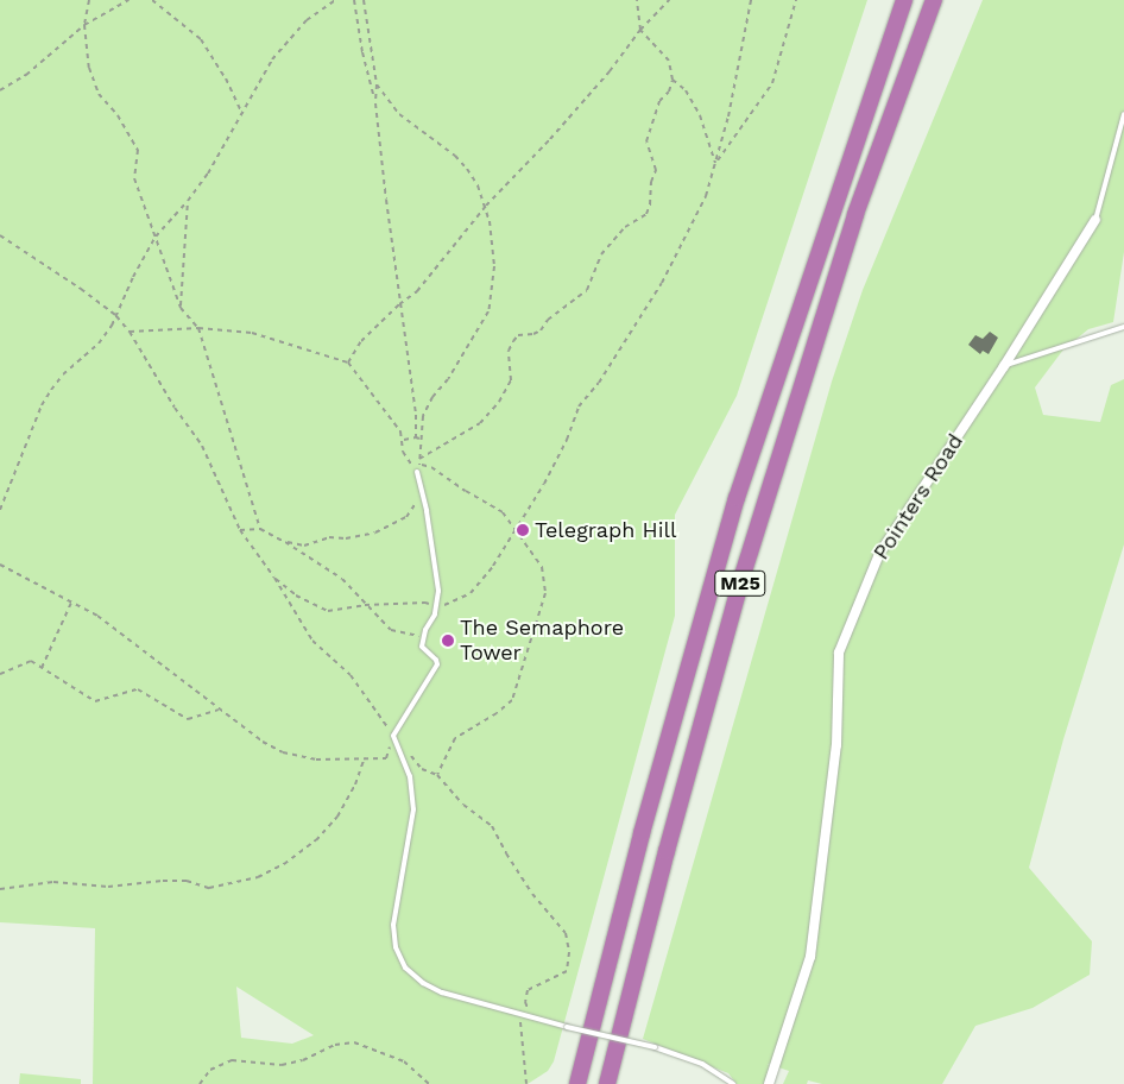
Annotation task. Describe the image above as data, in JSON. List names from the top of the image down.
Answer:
{
  "streets": {
    "highway": ["M25"],
    "street": ["Pointers Road"]
  },
  "places": ["Telegraph Hill", "The Semaphore Tower"]
}
